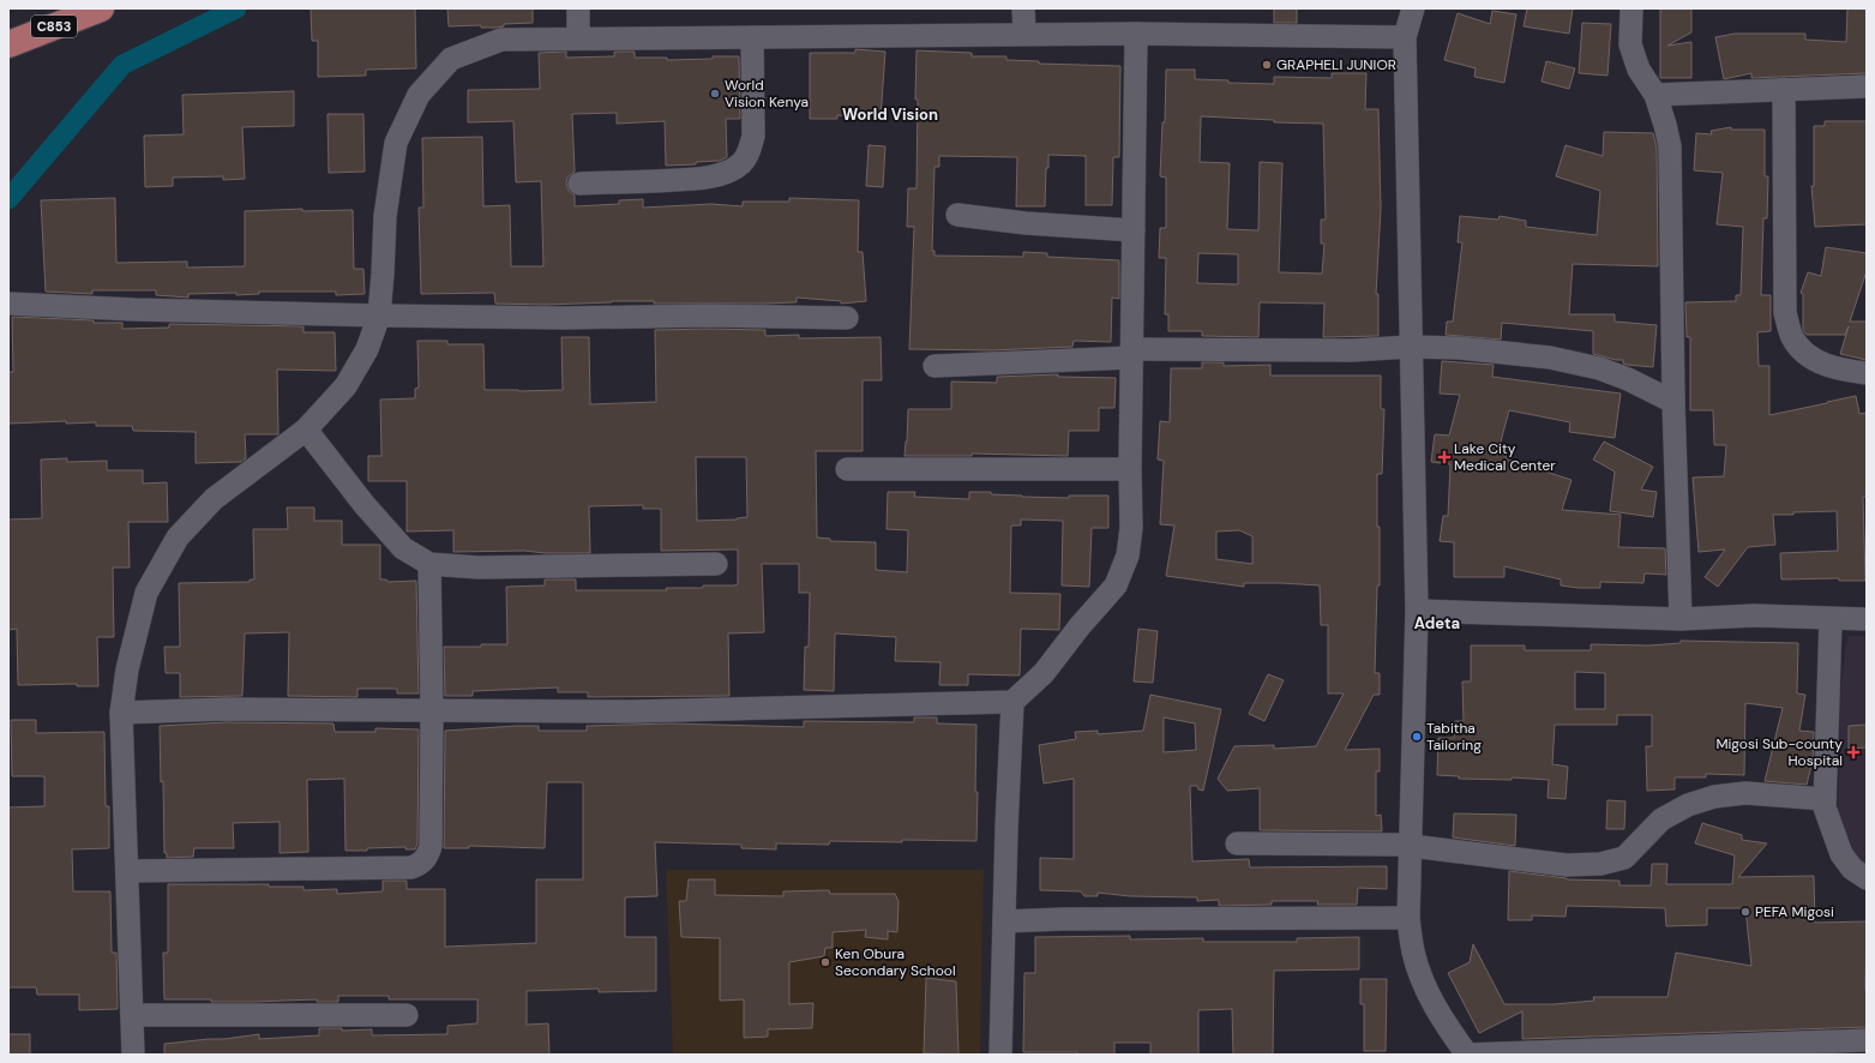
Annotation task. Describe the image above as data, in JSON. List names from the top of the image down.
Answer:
{
  "streets": {
    "main road": ["C853"]
  },
  "districts": ["World Vision", "Adeta"],
  "places": {
    "other": [
      "GRAPHELI JUNIOR",
      "World Vision Kenya",
      "Tabitha Tailoring",
      "PEFA Migosi",
      "Ken Obura Secondary School"
    ],
    "health": ["Lake City Medical Center", "Migosi Sub-county Hospital"]
  }
}
